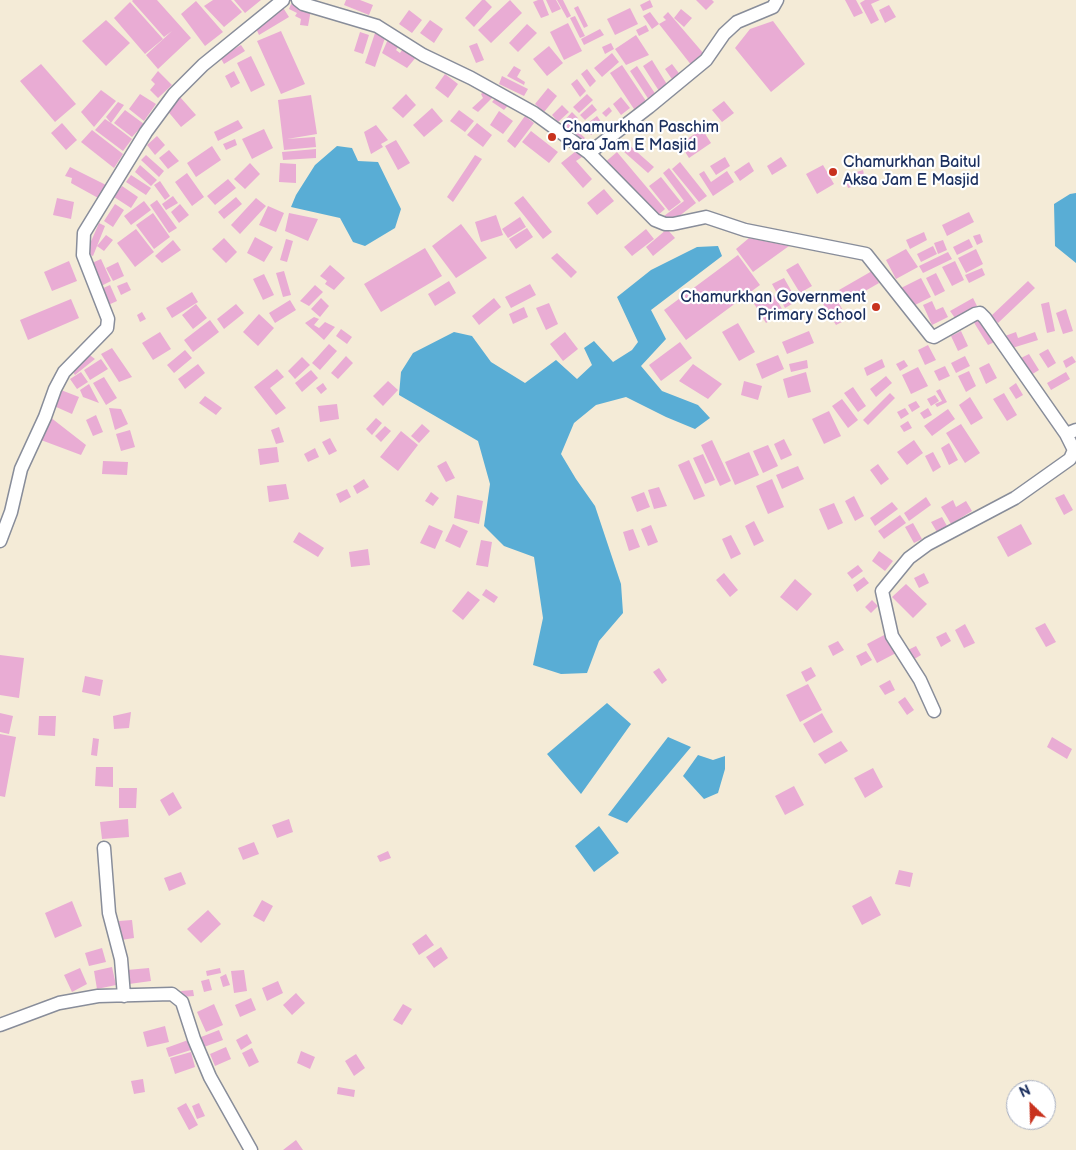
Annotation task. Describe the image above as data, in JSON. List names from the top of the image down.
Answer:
{
  "places": ["Chamurkhan Paschim Para Jam E Masjid", "Chamurkhan Baitul Aksa Jam E Masjid", "Chamurkhan Government Primary School"],
  "north": "top left"
}
